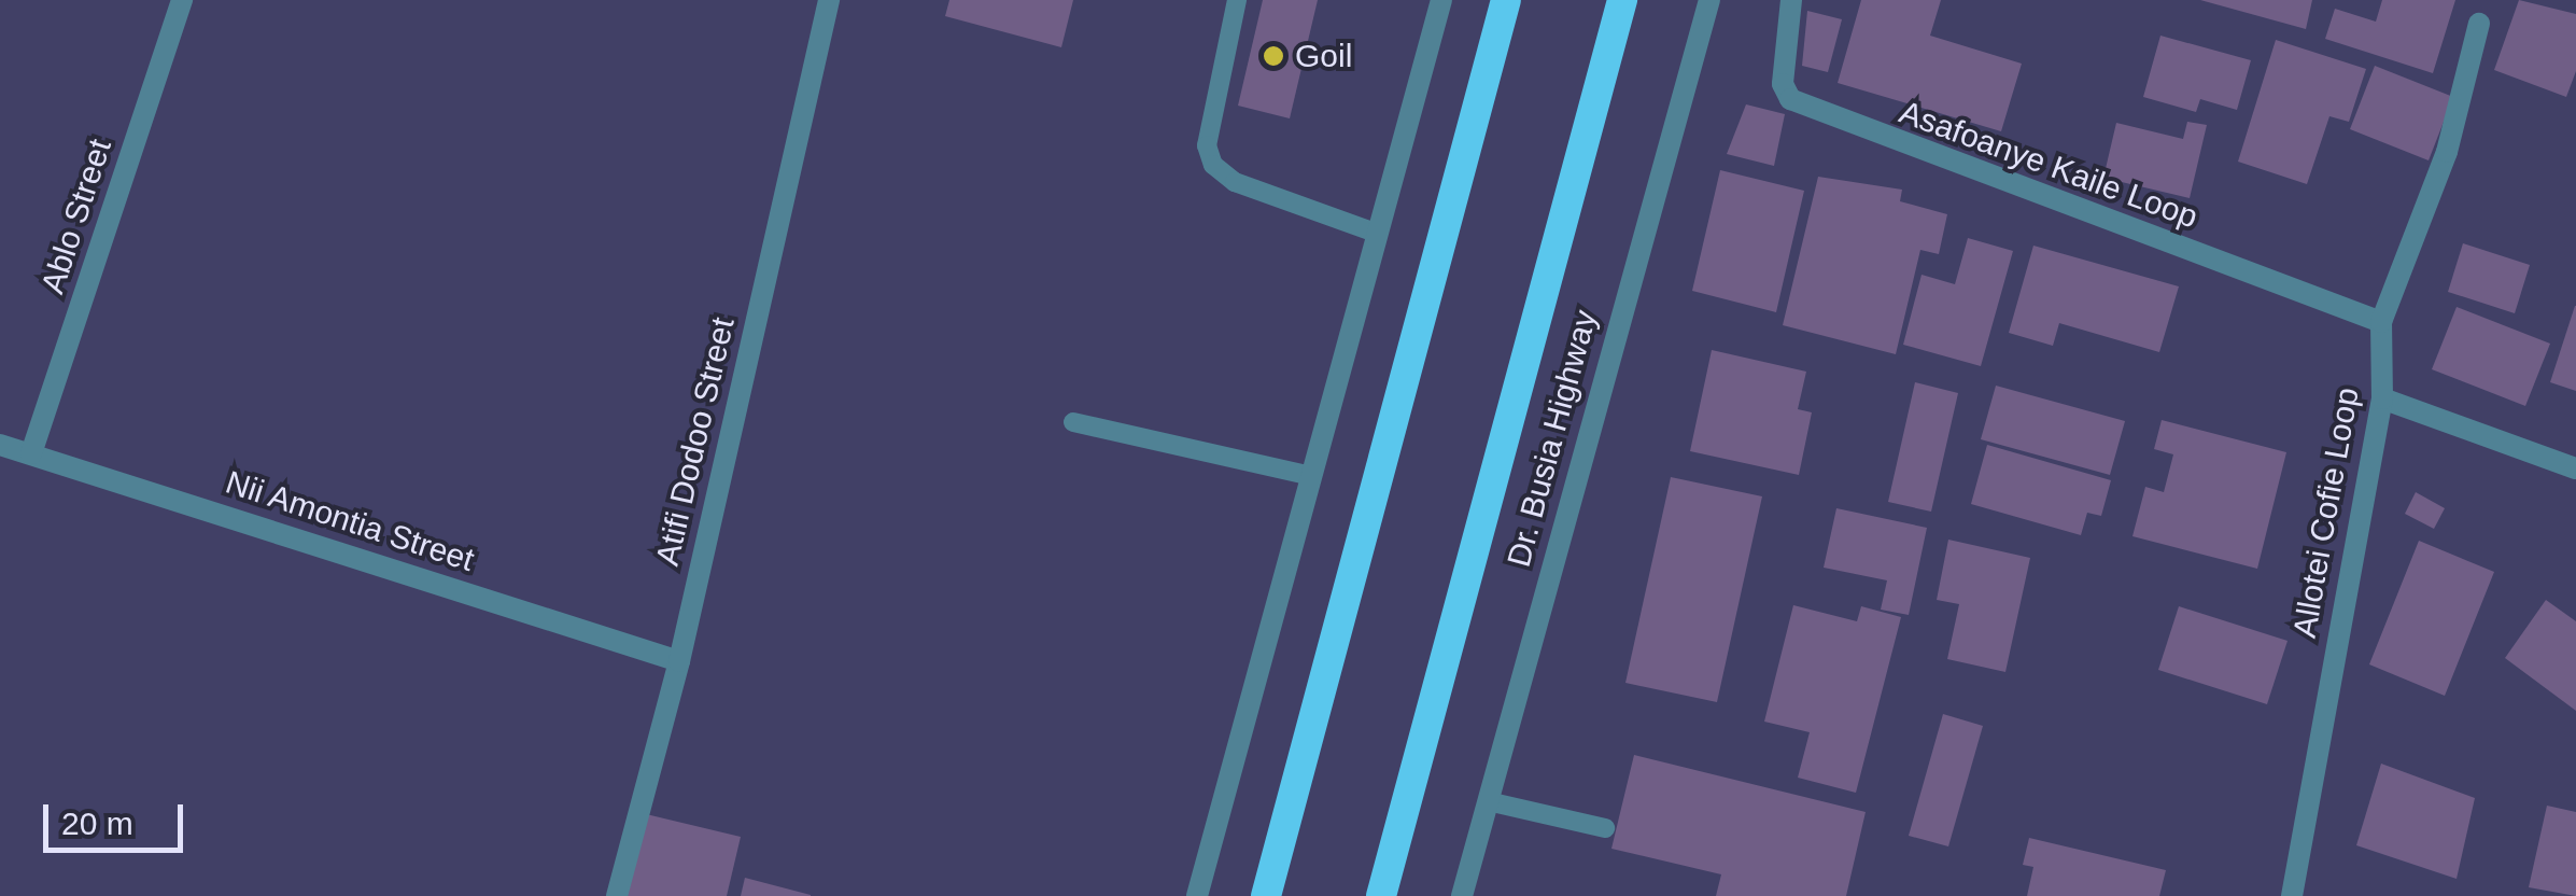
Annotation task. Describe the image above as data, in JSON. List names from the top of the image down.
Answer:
{
  "streets": {
    "highway": ["Dr. Busia Highway"],
    "street": [
      "Asafoanye Kaile Loop",
      "Ablo Street",
      "Atifi Dodoo Street",
      "Allotei Cofie Loop",
      "Nii Amontia Street"
    ]
  },
  "crossings": [
    ["Asafoanye Kaile Loop", "Allotei Cofie Loop"],
    ["Ablo Street", "Nii Amontia Street"],
    ["Atifi Dodoo Street", "Nii Amontia Street"]
  ],
  "places": ["Goil"],
  "scale_bar": "20 m"
}
